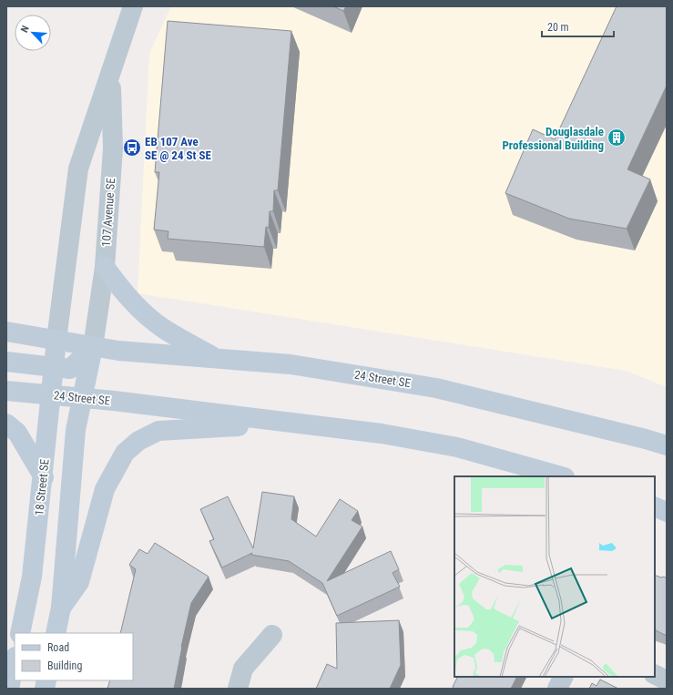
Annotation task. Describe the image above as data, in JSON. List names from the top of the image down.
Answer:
{
  "streets": {
    "main road": ["24 Street SE", "18 Street SE"],
    "street": ["107 Avenue SE"]
  },
  "crossings": [
    ["107 Avenue SE", "24 Street SE"],
    ["107 Avenue SE", "18 Street SE"],
    ["24 Street SE", "18 Street SE"]
  ],
  "places": {
    "building": ["Douglasdale Professional Building"],
    "bus stop": ["EB 107 Ave SE @ 24 St SE"]
  },
  "legend": ["Road", "Building"],
  "scale_bar": "20 m",
  "north": "top left"
}
